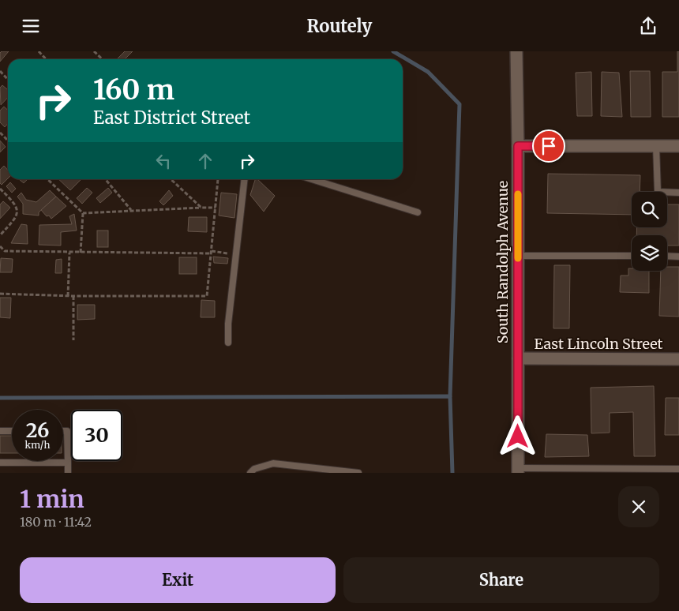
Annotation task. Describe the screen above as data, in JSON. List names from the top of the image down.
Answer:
{
  "streets": {
    "street": ["South Randolph Avenue", "East Lincoln Street"]
  },
  "crossings": [
    ["South Randolph Avenue", "East Lincoln Street"]
  ],
  "page": {
    "header": "Routely",
    "turn": ["160 m", "East District Street"],
    "speed": "26 km/h",
    "limit": "30",
    "heading": ["1 min", "180 m · 11:42"],
    "buttons": ["Exit", "Share"]
  }
}
